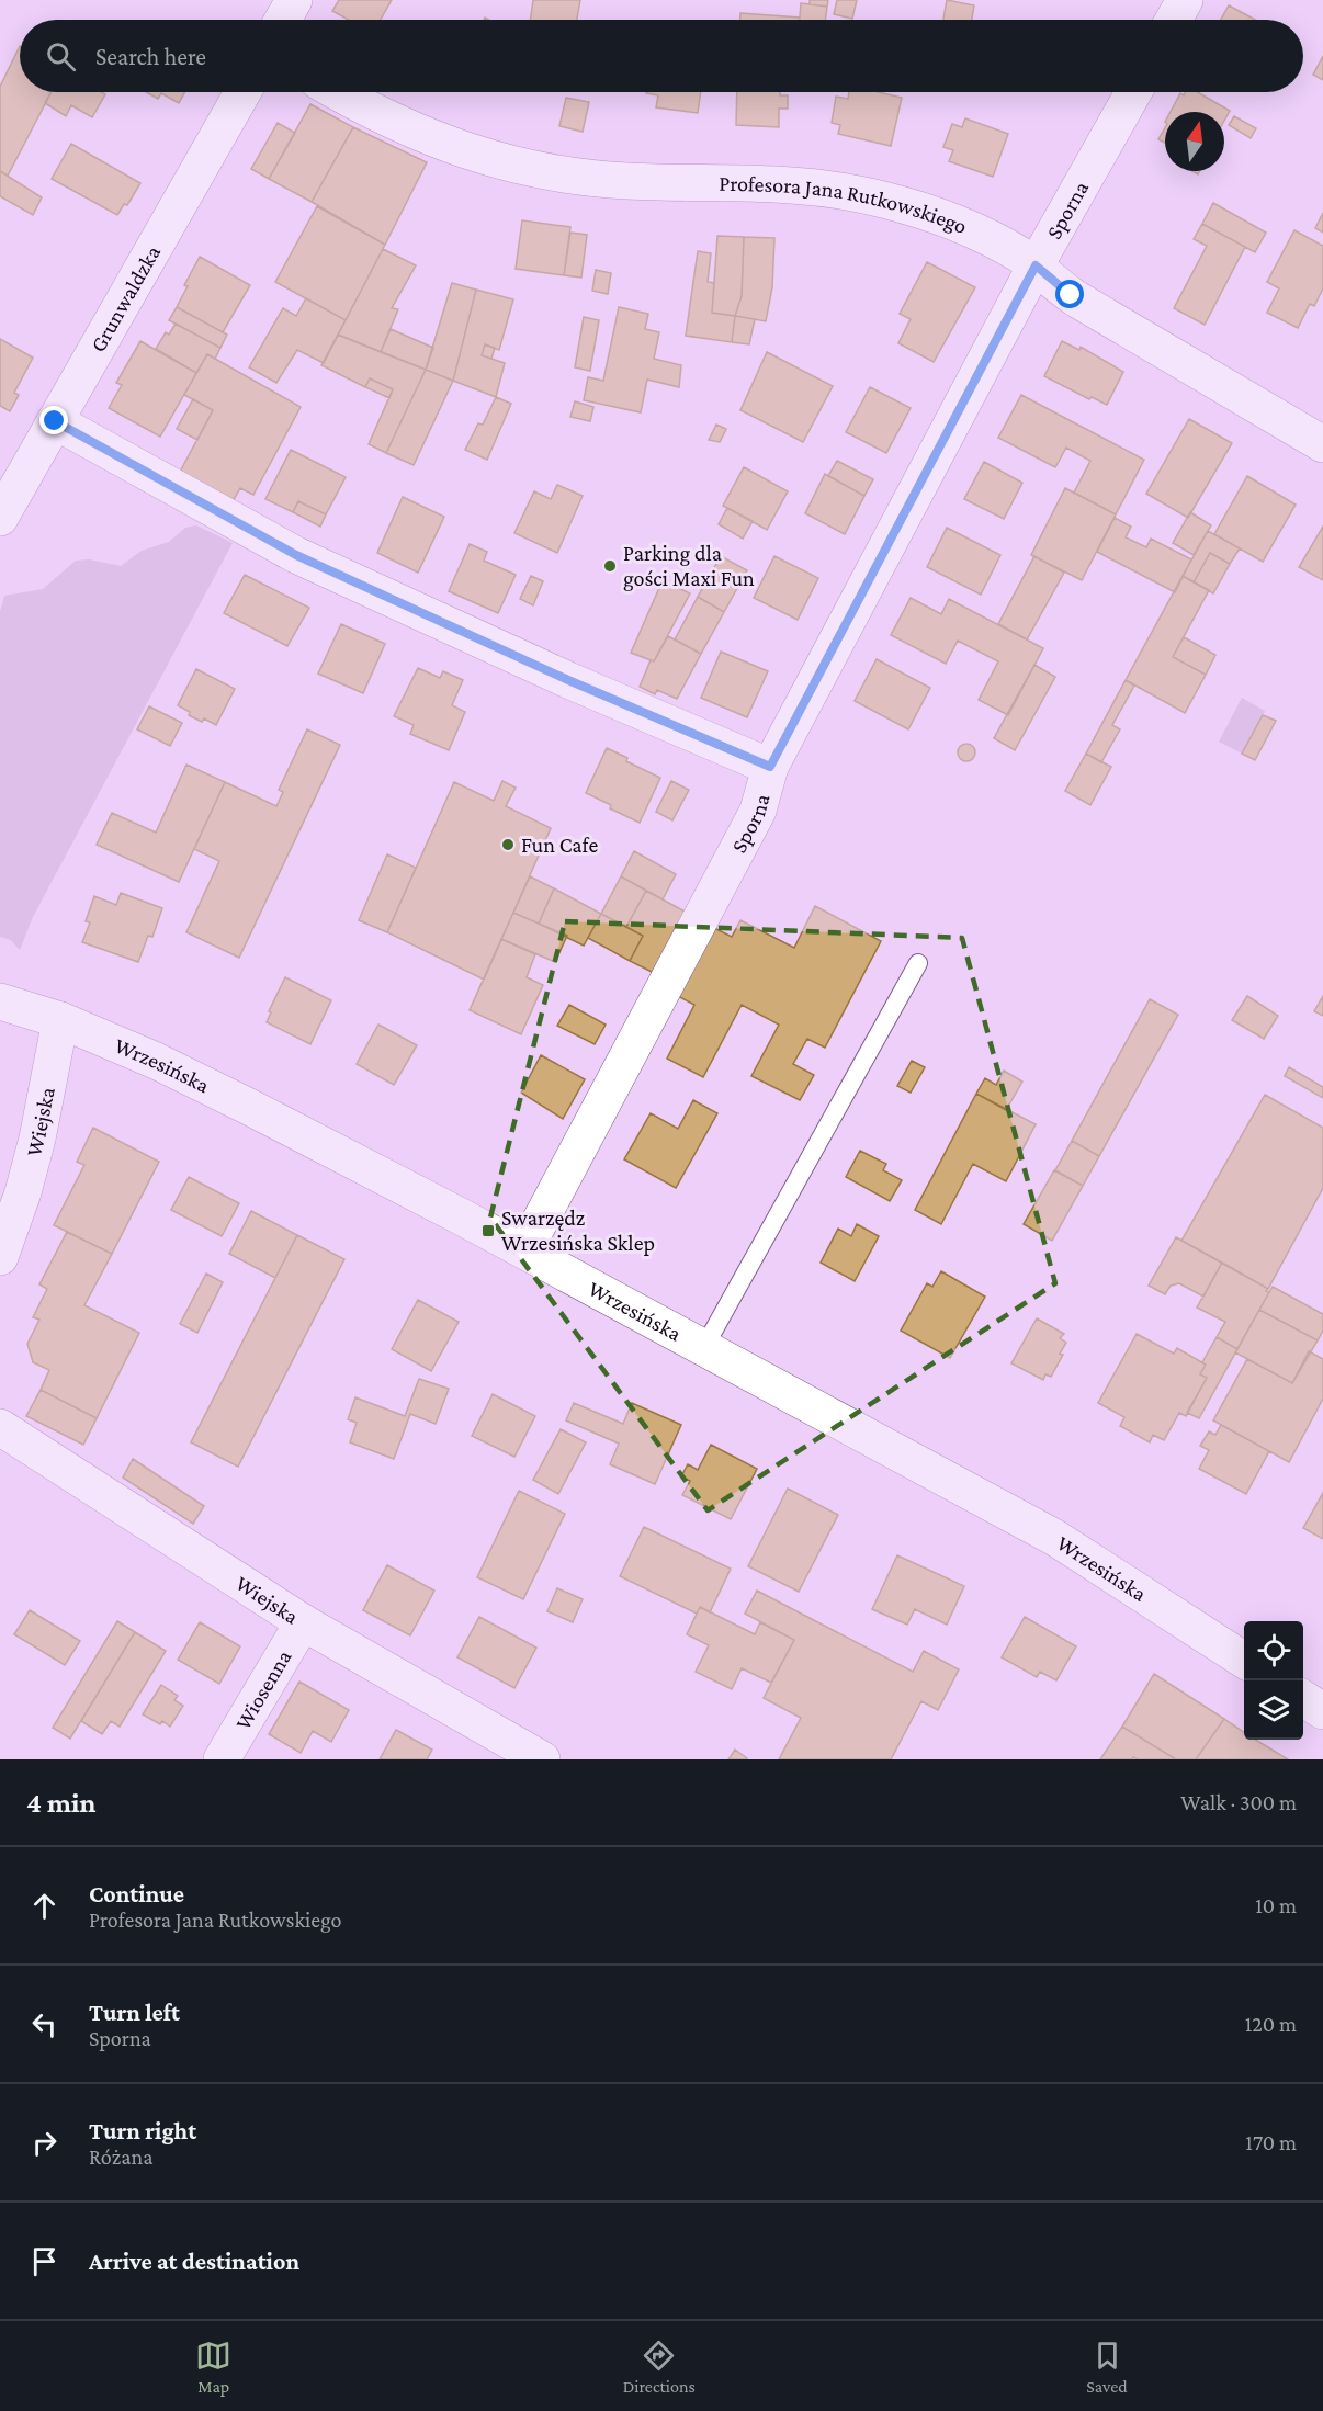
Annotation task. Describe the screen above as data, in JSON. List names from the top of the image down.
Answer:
{
  "streets": {
    "street": [
      "Profesora Jana Rutkowskiego",
      "Sporna",
      "Grunwaldzka",
      "Wrzesińska",
      "Wiejska",
      "Wiosenna"
    ]
  },
  "crossings": [
    ["Profesora Jana Rutkowskiego", "Sporna"],
    ["Sporna", "Wrzesińska"],
    ["Wrzesińska", "Wiejska"],
    ["Wiejska", "Wiosenna"]
  ],
  "places": {
    "other": ["Parking dla gości Maxi Fun", "Fun Cafe"],
    "transit": ["Swarzędz Wrzesińska Sklep"]
  },
  "north": "top",
  "page": {
    "search": "Search here",
    "heading": ["4 min", "Walk · 300 m"],
    "list": [
      ["Continue", "Profesora Jana Rutkowskiego", "10 m"],
      ["Turn left", "Sporna", "120 m"],
      ["Turn right", "Różana", "170 m"],
      "Arrive at destination"
    ],
    "nav": ["Map", "Directions", "Saved"]
  }
}
